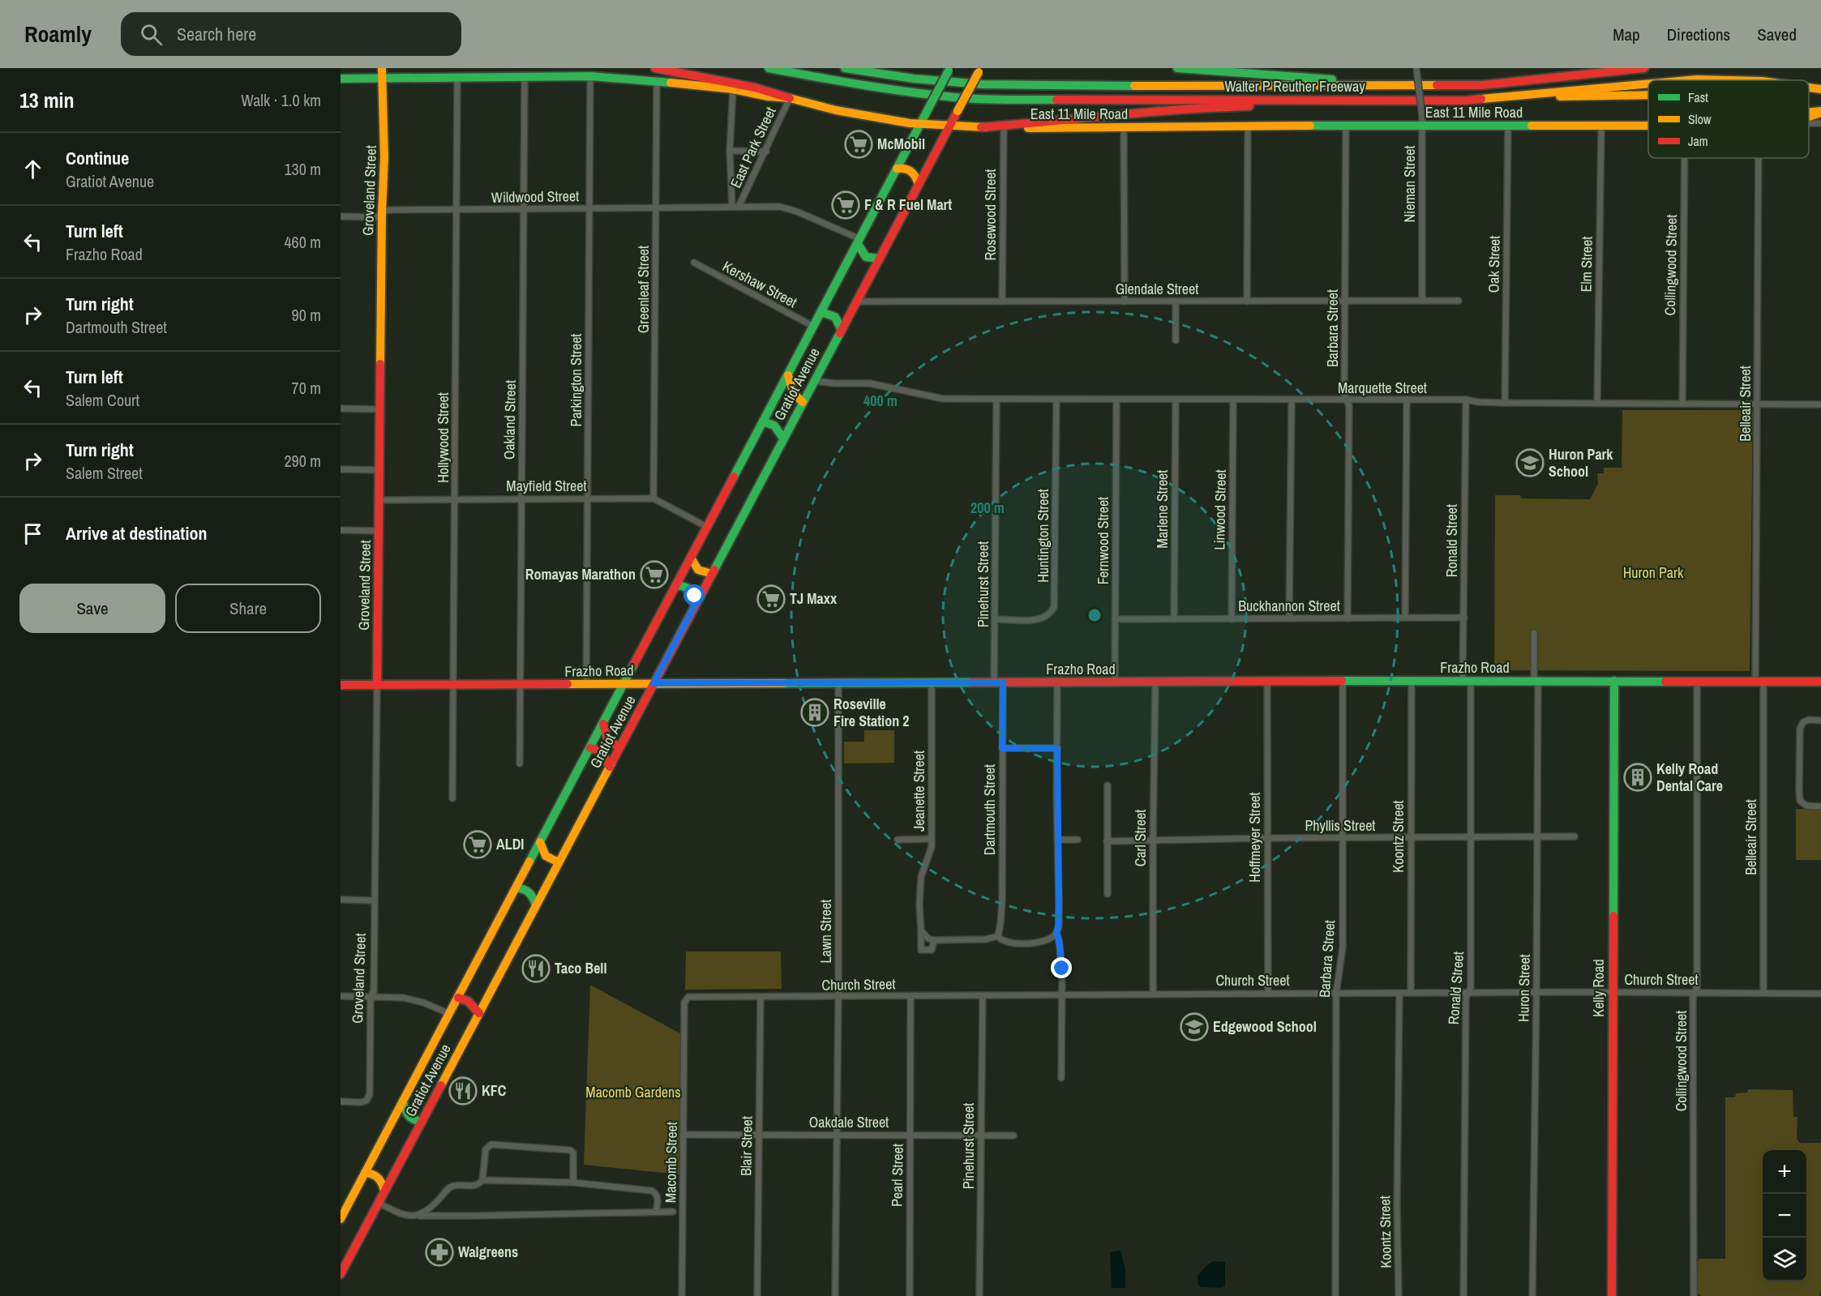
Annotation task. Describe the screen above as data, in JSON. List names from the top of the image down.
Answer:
{
  "streets": {
    "main road": [
      "Walter P Reuther Freeway",
      "East 11 Mile Road",
      "Groveland Street",
      "Gratiot Avenue",
      "Frazho Road",
      "Kelly Road"
    ],
    "street": [
      "East Park Street",
      "Nieman Street",
      "Wildwood Street",
      "Rosewood Street",
      "Oak Street",
      "Elm Street",
      "Collingwood Street",
      "Kershaw Street",
      "Greenleaf Street",
      "Glendale Street",
      "Barbara Street",
      "Parkington Street",
      "Marquette Street",
      "Belleair Street",
      "Oakland Street",
      "Hollywood Street",
      "Mayfield Street",
      "Marlene Street",
      "Linwood Street",
      "Huntington Street",
      "Fernwood Street",
      "Ronald Street",
      "Pinehurst Street",
      "Buckhannon Street",
      "Jeanette Street",
      "Dartmouth Street",
      "Phyllis Street",
      "Koontz Street",
      "Hoffmeyer Street",
      "Carl Street",
      "Lawn Street",
      "Church Street",
      "Huron Street",
      "Oakdale Street",
      "Blair Street",
      "Macomb Street",
      "Pearl Street"
    ]
  },
  "crossings": [
    ["East 11 Mile Road", "East Park Street"],
    ["East 11 Mile Road", "Nieman Street"],
    ["East 11 Mile Road", "Groveland Street"],
    ["East 11 Mile Road", "Rosewood Street"],
    ["East 11 Mile Road", "Oak Street"],
    ["East 11 Mile Road", "Elm Street"],
    ["East 11 Mile Road", "Greenleaf Street"],
    ["East 11 Mile Road", "Barbara Street"],
    ["East 11 Mile Road", "Parkington Street"],
    ["East 11 Mile Road", "Gratiot Avenue"],
    ["East 11 Mile Road", "Oakland Street"],
    ["East 11 Mile Road", "Hollywood Street"],
    ["East Park Street", "Wildwood Street"],
    ["Nieman Street", "Glendale Street"],
    ["Groveland Street", "Wildwood Street"],
    ["Groveland Street", "Mayfield Street"],
    ["Groveland Street", "Frazho Road"],
    ["Wildwood Street", "Greenleaf Street"],
    ["Wildwood Street", "Parkington Street"],
    ["Wildwood Street", "Gratiot Avenue"],
    ["Wildwood Street", "Oakland Street"],
    ["Wildwood Street", "Hollywood Street"],
    ["Rosewood Street", "Glendale Street"],
    ["Oak Street", "Marquette Street"],
    ["Elm Street", "Marquette Street"],
    ["Collingwood Street", "Marquette Street"],
    ["Collingwood Street", "Frazho Road"],
    ["Collingwood Street", "Church Street"],
    ["Kershaw Street", "Gratiot Avenue"],
    ["Greenleaf Street", "Mayfield Street"],
    ["Glendale Street", "Barbara Street"],
    ["Glendale Street", "Gratiot Avenue"],
    ["Barbara Street", "Marquette Street"],
    ["Barbara Street", "Buckhannon Street"],
    ["Barbara Street", "Frazho Road"],
    ["Barbara Street", "Phyllis Street"],
    ["Barbara Street", "Church Street"],
    ["Parkington Street", "Mayfield Street"],
    ["Parkington Street", "Frazho Road"],
    ["Gratiot Avenue", "Marquette Street"],
    ["Gratiot Avenue", "Mayfield Street"],
    ["Gratiot Avenue", "Frazho Road"],
    ["Marquette Street", "Belleair Street"],
    ["Marquette Street", "Marlene Street"],
    ["Marquette Street", "Linwood Street"],
    ["Marquette Street", "Huntington Street"],
    ["Marquette Street", "Fernwood Street"],
    ["Marquette Street", "Ronald Street"],
    ["Marquette Street", "Pinehurst Street"],
    ["Belleair Street", "Frazho Road"],
    ["Belleair Street", "Church Street"],
    ["Oakland Street", "Mayfield Street"],
    ["Oakland Street", "Frazho Road"],
    ["Hollywood Street", "Mayfield Street"],
    ["Hollywood Street", "Frazho Road"],
    ["Marlene Street", "Buckhannon Street"],
    ["Linwood Street", "Buckhannon Street"],
    ["Huntington Street", "Pinehurst Street"],
    ["Fernwood Street", "Buckhannon Street"],
    ["Fernwood Street", "Frazho Road"],
    ["Ronald Street", "Buckhannon Street"],
    ["Ronald Street", "Frazho Road"],
    ["Ronald Street", "Phyllis Street"],
    ["Ronald Street", "Church Street"],
    ["Pinehurst Street", "Frazho Road"],
    ["Pinehurst Street", "Dartmouth Street"],
    ["Pinehurst Street", "Church Street"],
    ["Pinehurst Street", "Oakdale Street"],
    ["Frazho Road", "Jeanette Street"],
    ["Frazho Road", "Dartmouth Street"],
    ["Frazho Road", "Koontz Street"],
    ["Frazho Road", "Hoffmeyer Street"],
    ["Frazho Road", "Carl Street"],
    ["Frazho Road", "Lawn Street"],
    ["Frazho Road", "Huron Street"],
    ["Frazho Road", "Kelly Road"],
    ["Phyllis Street", "Koontz Street"],
    ["Phyllis Street", "Hoffmeyer Street"],
    ["Phyllis Street", "Carl Street"],
    ["Phyllis Street", "Huron Street"],
    ["Koontz Street", "Church Street"],
    ["Hoffmeyer Street", "Church Street"],
    ["Carl Street", "Church Street"],
    ["Lawn Street", "Church Street"],
    ["Lawn Street", "Oakdale Street"],
    ["Church Street", "Huron Street"],
    ["Church Street", "Kelly Road"],
    ["Church Street", "Blair Street"],
    ["Church Street", "Macomb Street"],
    ["Church Street", "Pearl Street"],
    ["Oakdale Street", "Blair Street"],
    ["Oakdale Street", "Macomb Street"],
    ["Oakdale Street", "Pearl Street"]
  ],
  "parks": ["Huron Park", "Macomb Gardens"],
  "places": {
    "supermarket": [
      "McMobil",
      "F & R Fuel Mart",
      "Romayas Marathon",
      "TJ Maxx",
      "ALDI"
    ],
    "school or university": ["Huron Park School", "Edgewood School"],
    "building": ["Roseville Fire Station 2", "Kelly Road Dental Care"],
    "restaurant": ["Taco Bell", "KFC"],
    "pharmacy": ["Walgreens"]
  },
  "legend": ["Fast", "Slow", "Jam"],
  "page": {
    "header": "Roamly",
    "search": "Search here",
    "nav": ["Map", "Directions", "Saved"],
    "heading": ["13 min", "Walk · 1.0 km"],
    "list": [
      ["Continue", "Gratiot Avenue", "130 m"],
      ["Turn left", "Frazho Road", "460 m"],
      ["Turn right", "Dartmouth Street", "90 m"],
      ["Turn left", "Salem Court", "70 m"],
      ["Turn right", "Salem Street", "290 m"],
      "Arrive at destination"
    ],
    "buttons": ["Save", "Share"],
    "map_buttons": ["+", "−"]
  },
  "rings": ["400 m", "200 m"]
}
